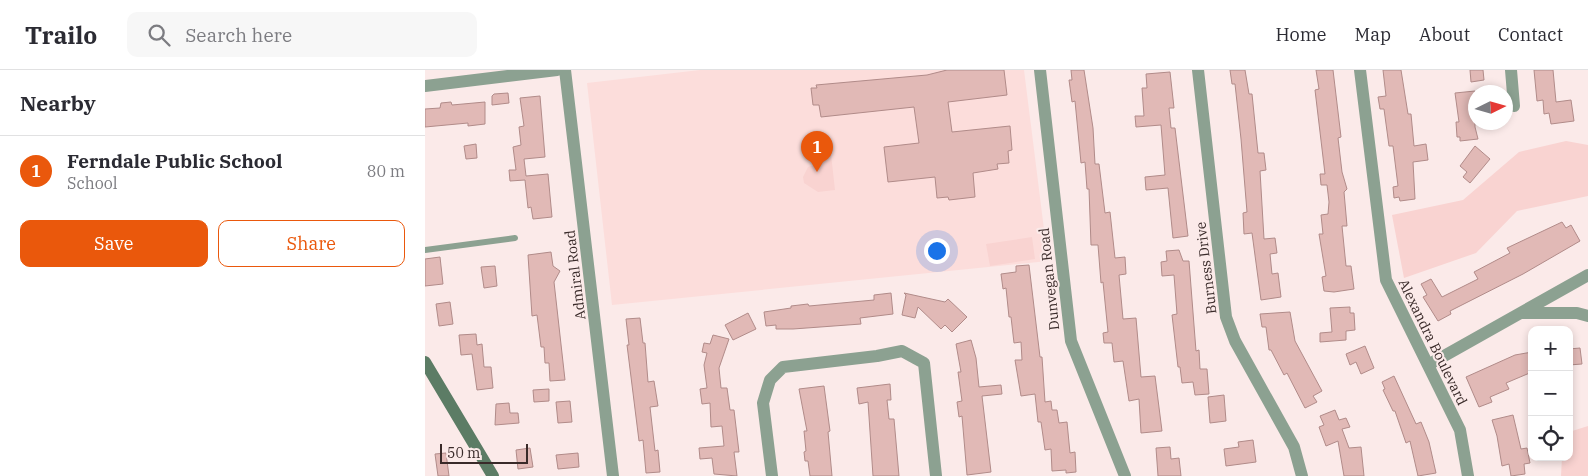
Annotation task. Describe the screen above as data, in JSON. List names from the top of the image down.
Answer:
{
  "streets": {
    "street": [
      "Burness Drive",
      "Admiral Road",
      "Dunvegan Road",
      "Alexandra Boulevard"
    ]
  },
  "scale_bar": "50 m",
  "north": "right",
  "page": {
    "header": "Trailo",
    "search": "Search here",
    "nav": [
      "Home",
      "Map",
      "About",
      "Contact"
    ],
    "heading": "Nearby",
    "pins": "1",
    "list": [
      {
        "mark": "1",
        "name": "Ferndale Public School",
        "note": "School",
        "value": "80 m"
      }
    ],
    "buttons": ["Save", "Share"],
    "map_buttons": ["+", "−"],
    "scale": "50 m"
  }
}
